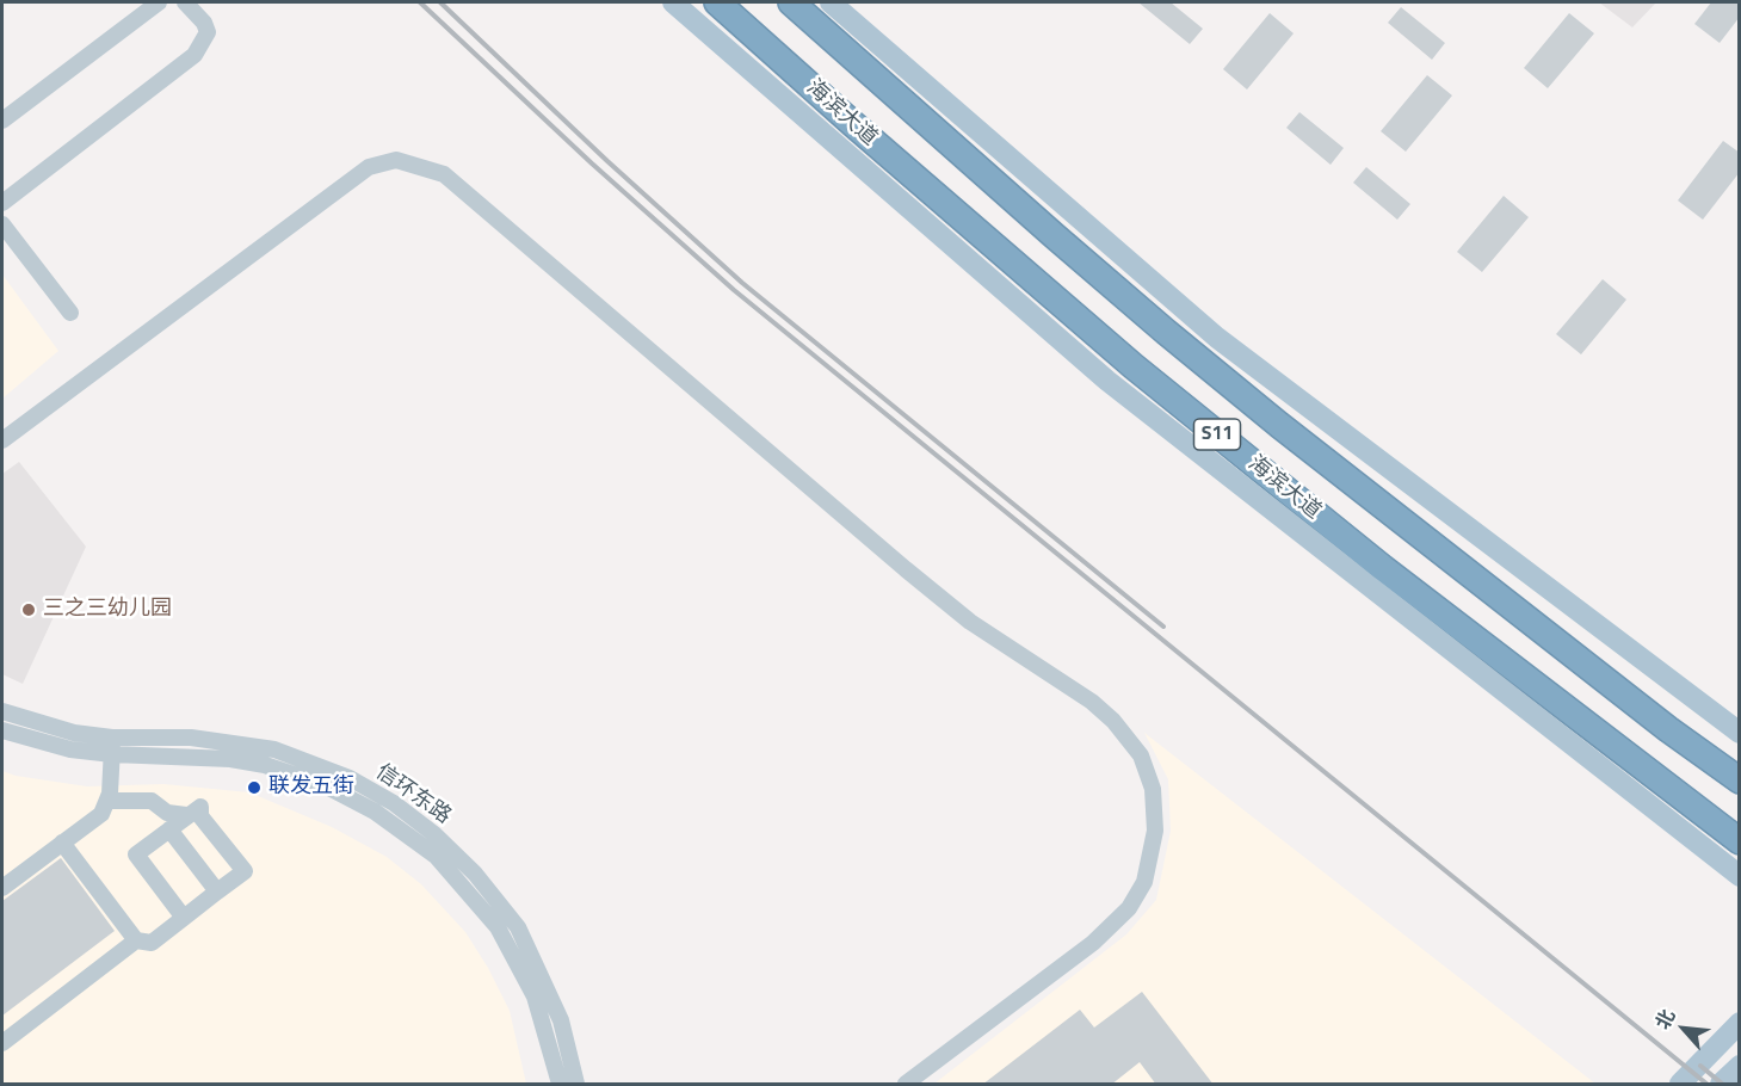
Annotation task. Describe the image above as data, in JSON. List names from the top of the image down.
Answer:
{
  "streets": {
    "highway": ["海滨大道", "S11"],
    "street": ["信环东路"]
  },
  "places": ["三之三幼儿园", "联发五街"],
  "north": "top left"
}
